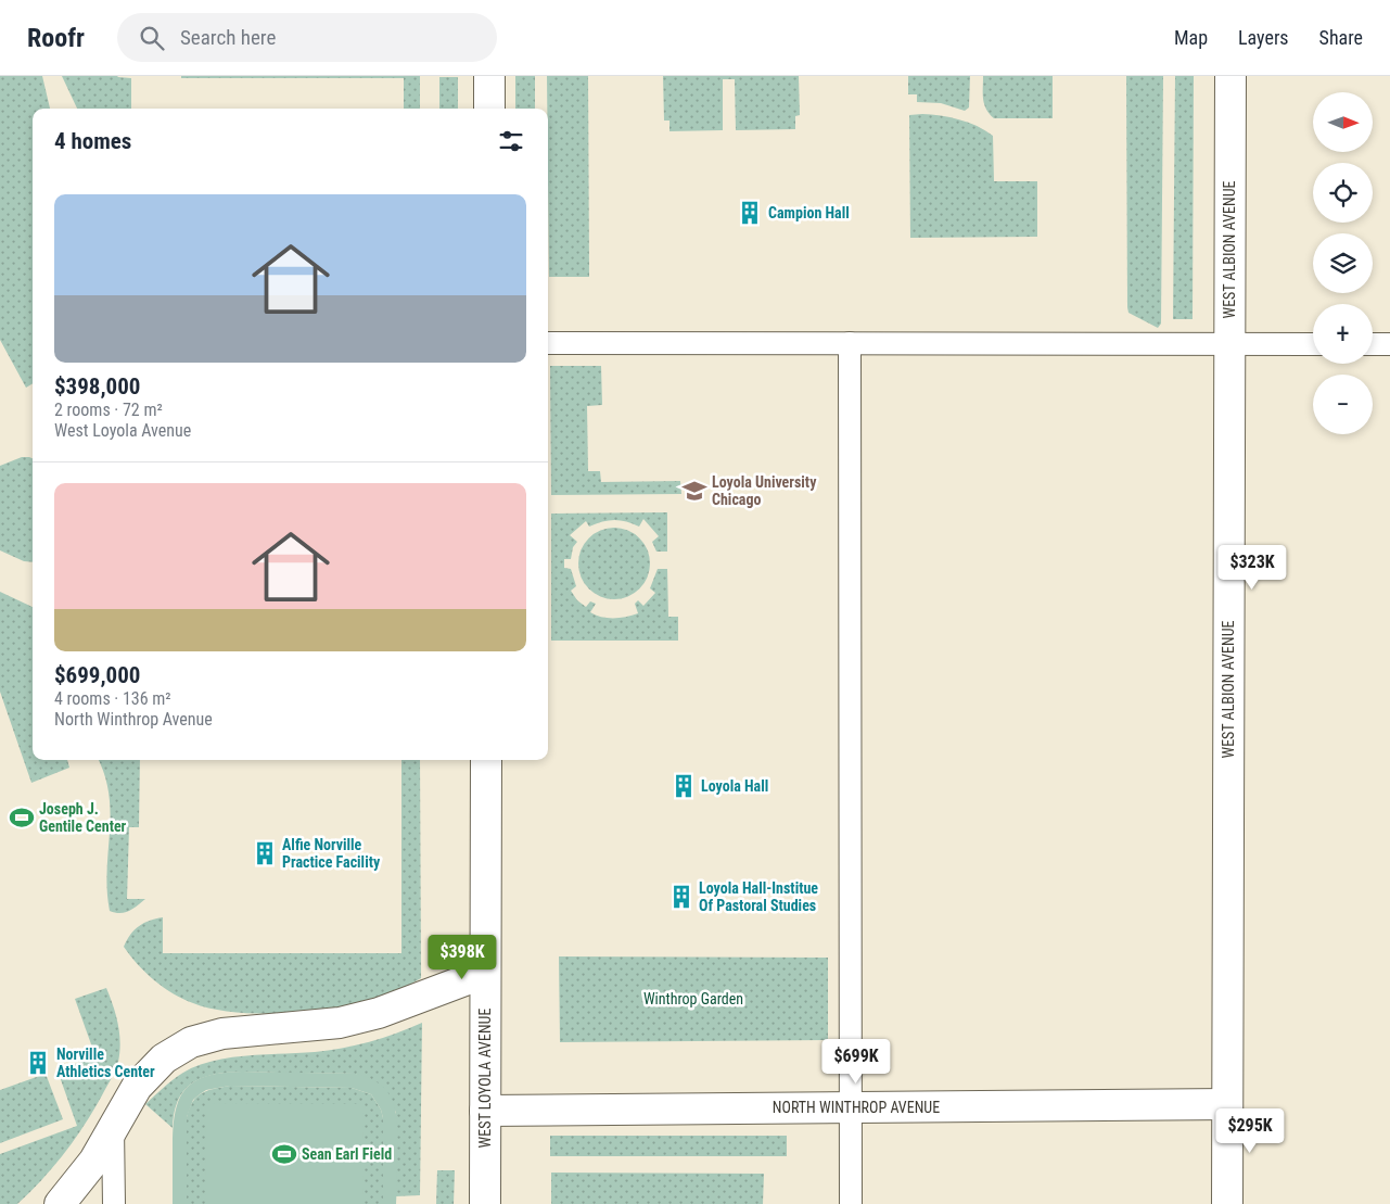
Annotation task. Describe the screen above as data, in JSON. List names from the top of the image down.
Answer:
{
  "streets": {
    "street": ["WEST ALBION AVENUE", "WEST LOYOLA AVENUE", "NORTH WINTHROP AVENUE"]
  },
  "crossings": [
    ["WEST ALBION AVENUE", "NORTH WINTHROP AVENUE"],
    ["WEST LOYOLA AVENUE", "NORTH WINTHROP AVENUE"]
  ],
  "parks": ["Winthrop Garden"],
  "places": {
    "building": [
      "Campion Hall",
      "Loyola Hall",
      "Alfie Norville Practice Facility",
      "Loyola Hall-Institue Of Pastoral Studies",
      "Norville Athletics Center"
    ],
    "school or university": ["Loyola University Chicago"],
    "sports": ["Joseph J. Gentile Center", "Sean Earl Field"]
  },
  "north": "right",
  "page": {
    "header": "Roofr",
    "search": "Search here",
    "nav": ["Map", "Layers", "Share"],
    "map_buttons": ["+", "−"],
    "heading": "4 homes",
    "list": [
      {
        "name": "$398,000",
        "note": "2 rooms · 72 m² · West Loyola Avenue"
      },
      {
        "name": "$699,000",
        "note": "4 rooms · 136 m² · North Winthrop Avenue"
      }
    ],
    "price": [
      "$323K",
      "$398K",
      "$699K",
      "$295K"
    ]
  }
}
